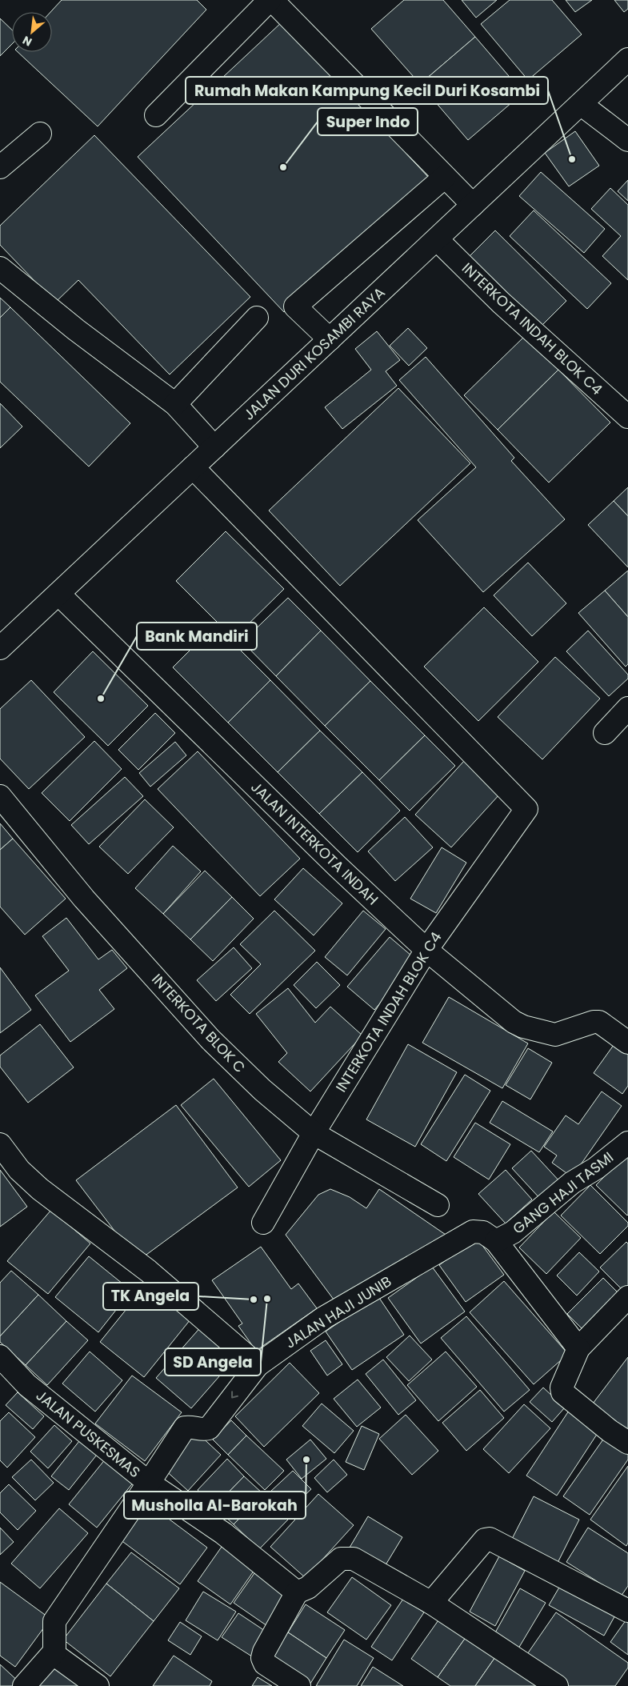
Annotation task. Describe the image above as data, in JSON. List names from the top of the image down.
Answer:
{
  "streets": {
    "street": [
      "INTERKOTA INDAH BLOK C4",
      "JALAN DURI KOSAMBI RAYA",
      "JALAN INTERKOTA INDAH",
      "INTERKOTA BLOK C",
      "GANG HAJI TASMI",
      "JALAN HAJI JUNIB",
      "JALAN PUSKESMAS"
    ]
  },
  "crossings": [
    ["INTERKOTA INDAH BLOK C4", "JALAN DURI KOSAMBI RAYA"],
    ["INTERKOTA INDAH BLOK C4", "JALAN INTERKOTA INDAH"],
    ["INTERKOTA INDAH BLOK C4", "INTERKOTA BLOK C"],
    ["JALAN DURI KOSAMBI RAYA", "JALAN INTERKOTA INDAH"],
    ["GANG HAJI TASMI", "JALAN HAJI JUNIB"],
    ["JALAN HAJI JUNIB", "JALAN PUSKESMAS"]
  ],
  "places": [
    "Rumah Makan Kampung Kecil Duri Kosambi",
    "Super Indo",
    "Bank Mandiri",
    "SD Angela",
    "TK Angela",
    "Musholla Al-Barokah"
  ],
  "north": "bottom left"
}
